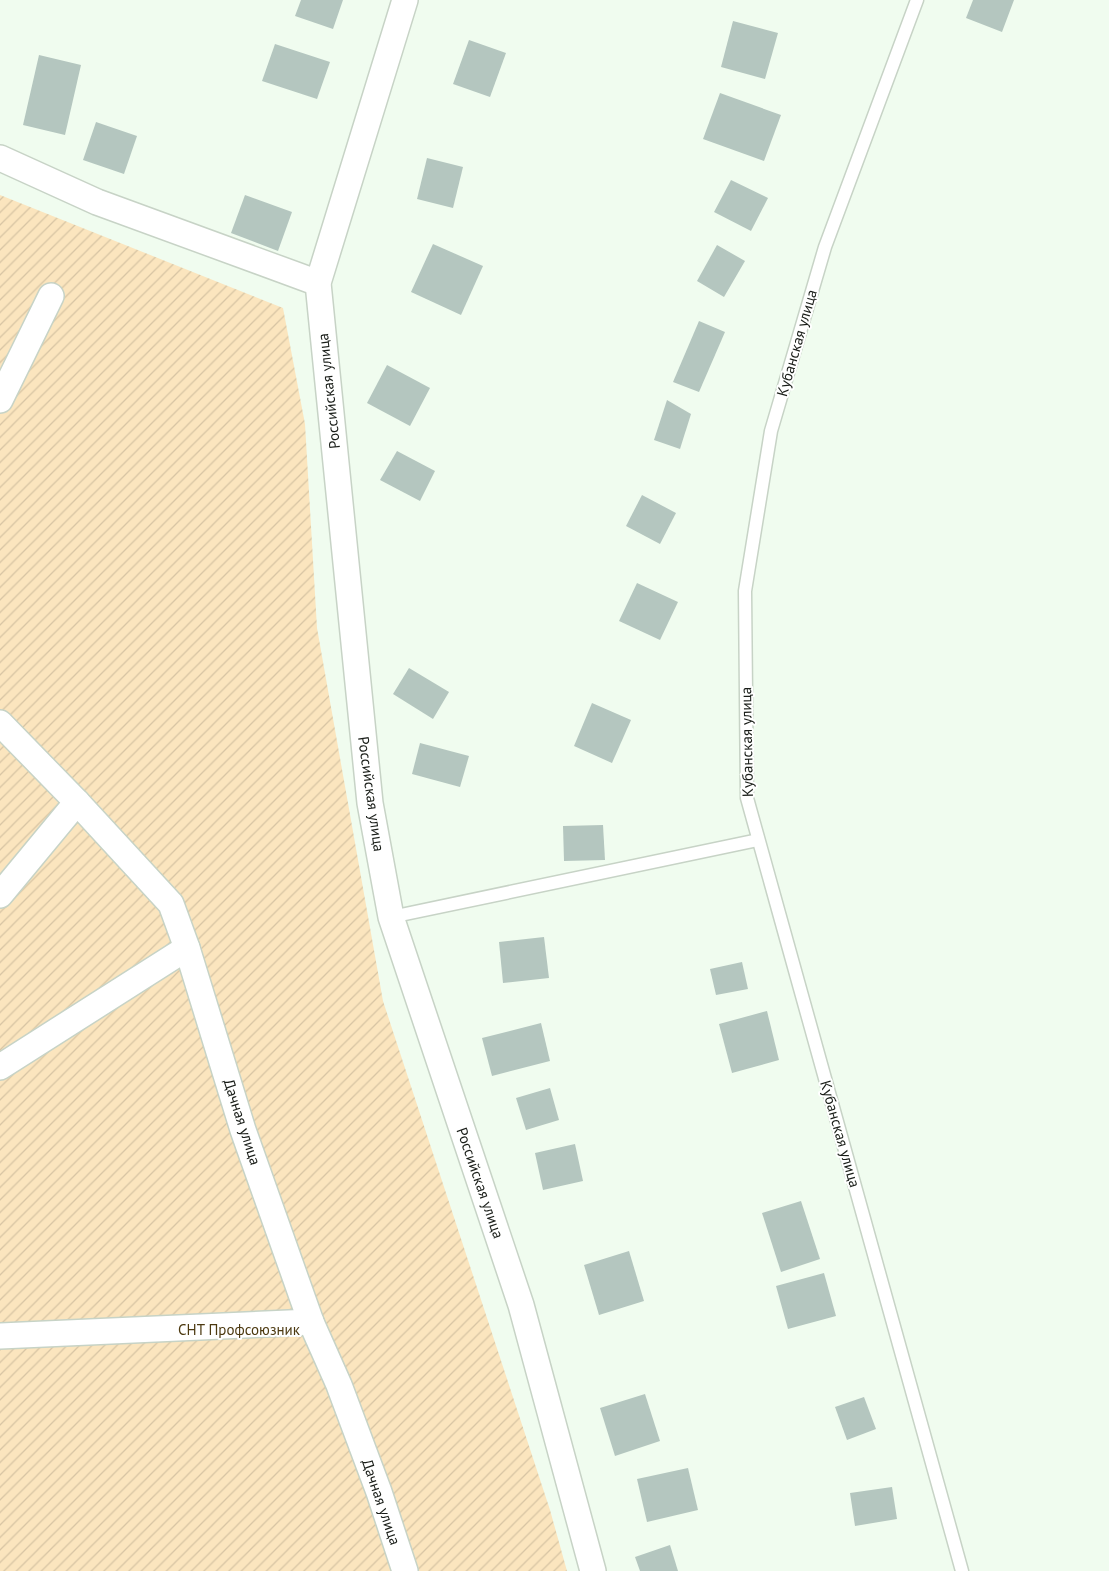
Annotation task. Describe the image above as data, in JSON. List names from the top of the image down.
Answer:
{
  "streets": {
    "street": ["Российская улица", "Дачная улица"],
    "lane": ["Кубанская улица"]
  },
  "parks": ["СНТ Профсоюзник"]
}
